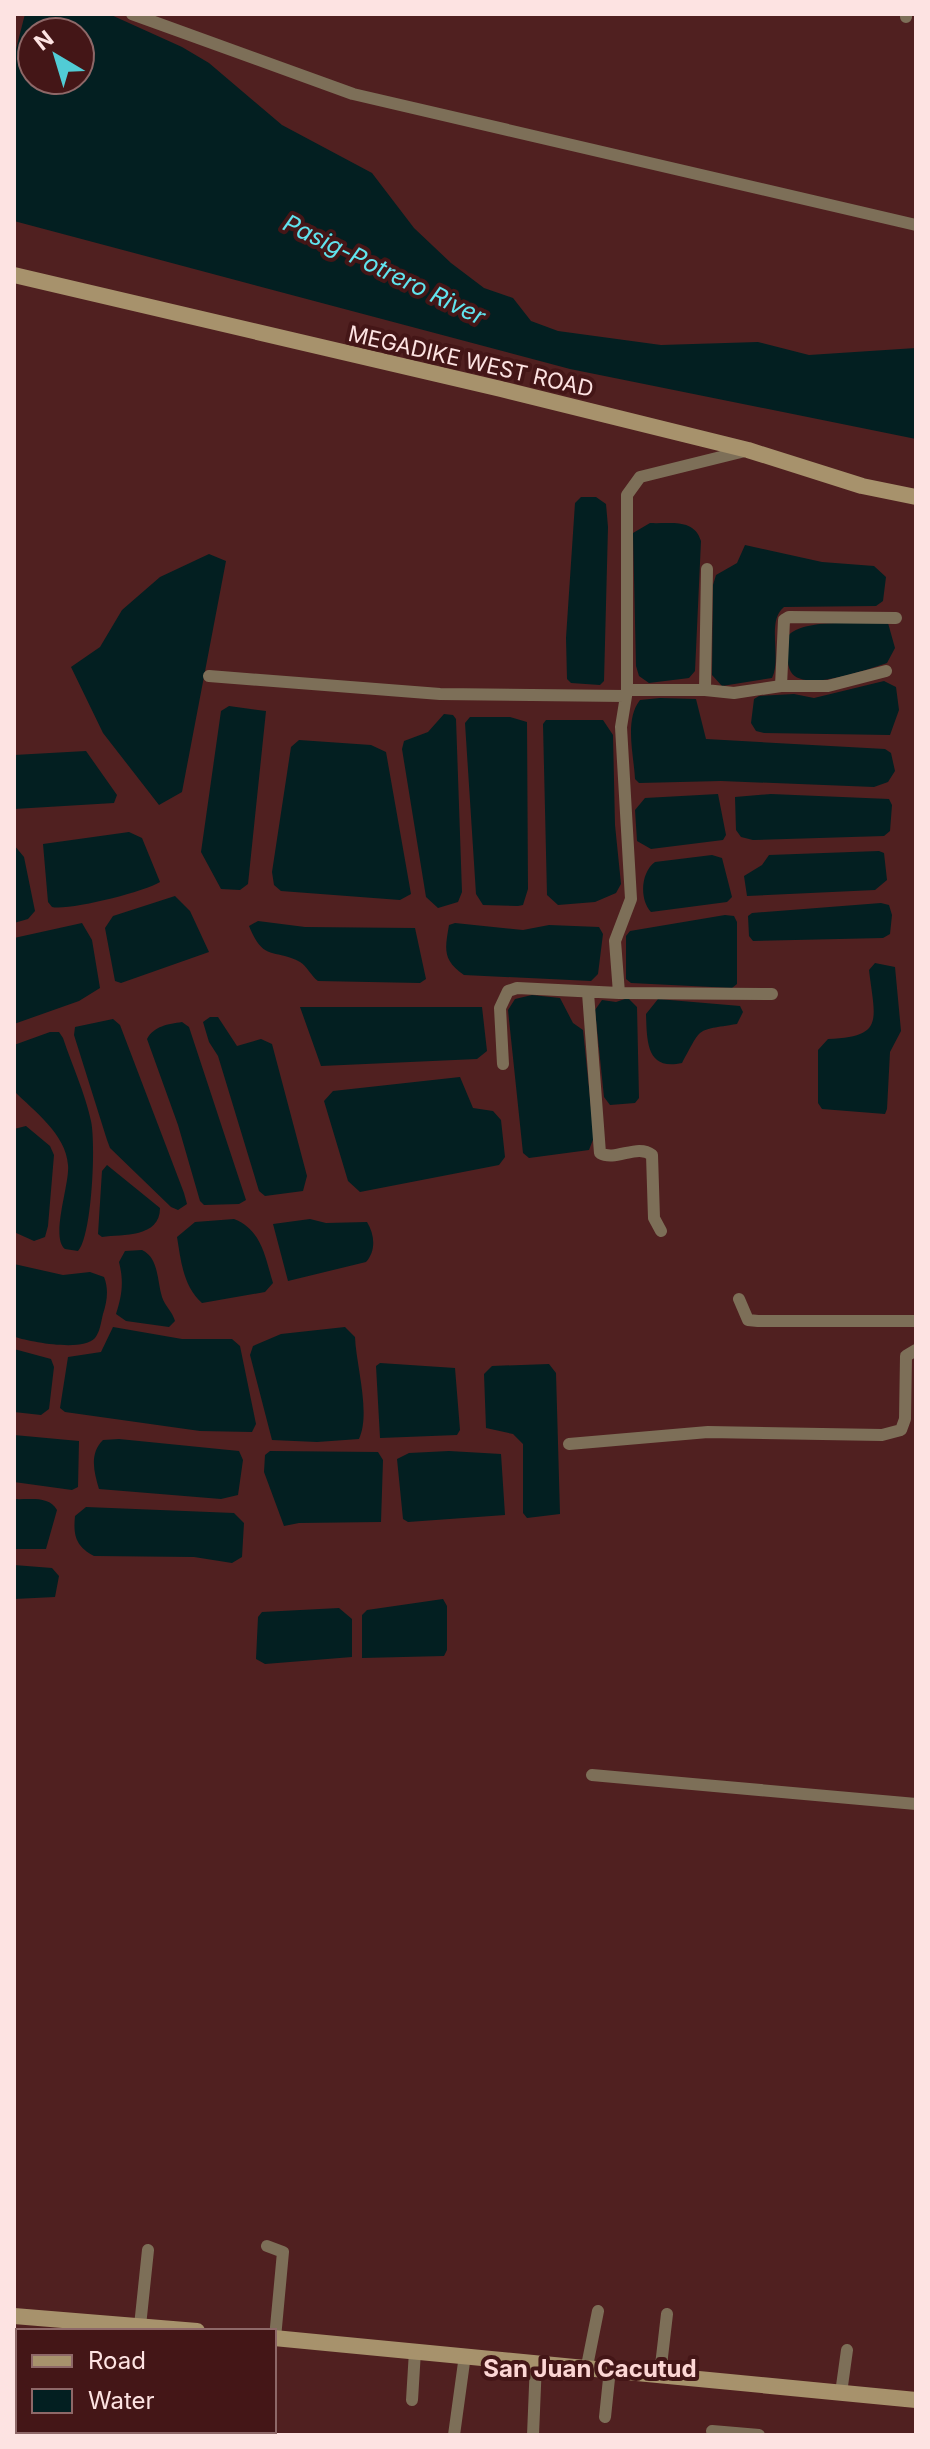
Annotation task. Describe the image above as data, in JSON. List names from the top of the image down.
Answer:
{
  "streets": {
    "street": ["MEGADIKE WEST ROAD"]
  },
  "districts": ["San Juan Cacutud"],
  "water": ["Pasig-Potrero River"],
  "legend": ["Road", "Water"],
  "north": "top left"
}
